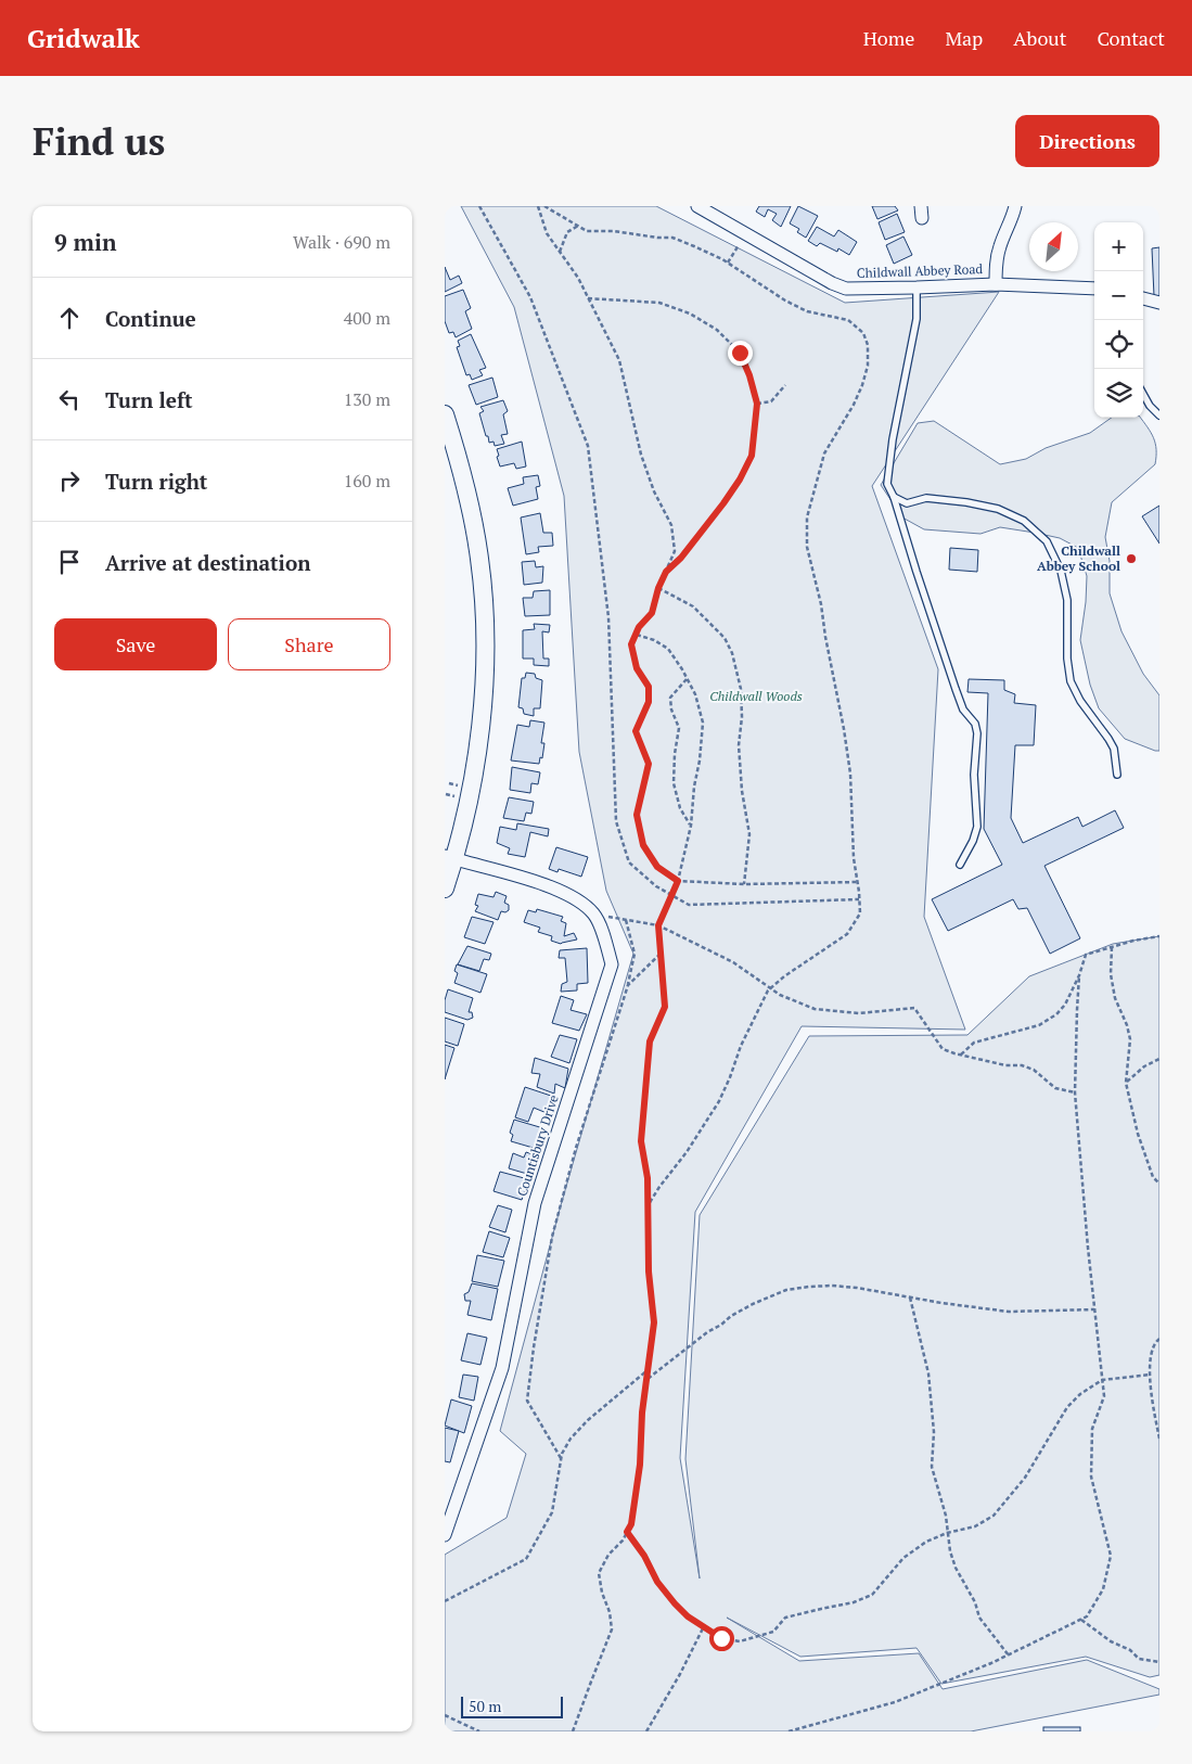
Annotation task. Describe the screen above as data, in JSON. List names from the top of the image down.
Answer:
{
  "streets": {
    "street": ["Childwall Abbey Road", "Countisbury Drive"]
  },
  "parks": ["Childwall Woods"],
  "places": ["Childwall Abbey School"],
  "scale_bar": "50 m",
  "north": "top right",
  "page": {
    "header": "Gridwalk",
    "nav": [
      "Home",
      "Map",
      "About",
      "Contact"
    ],
    "buttons": [
      "Directions",
      ["Save", "Share"]
    ],
    "title": "Find us",
    "heading": ["9 min", "Walk · 690 m"],
    "map_buttons": ["+", "−"],
    "list": [
      ["Continue", "400 m"],
      ["Turn left", "130 m"],
      ["Turn right", "160 m"],
      "Arrive at destination"
    ],
    "scale": "50 m"
  }
}
